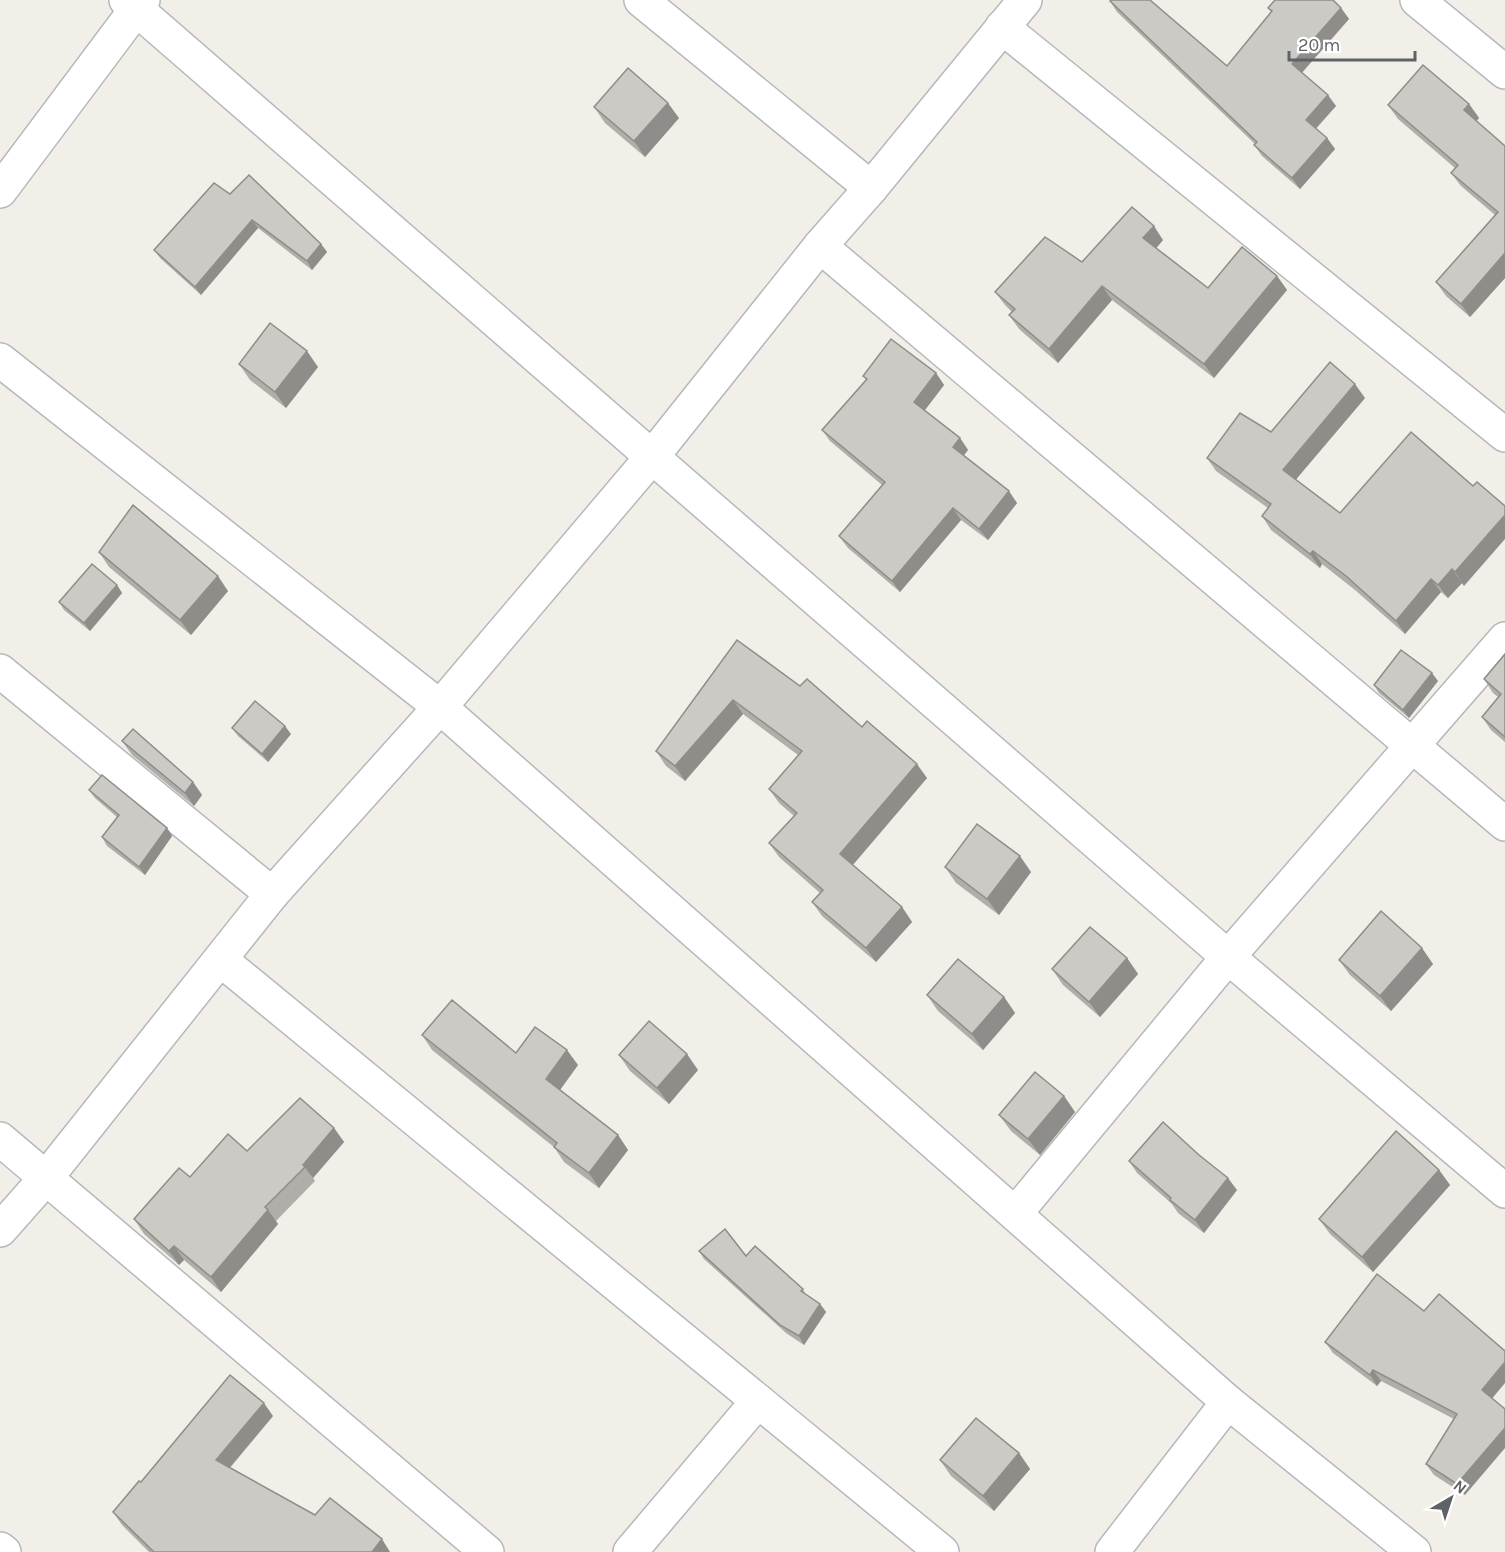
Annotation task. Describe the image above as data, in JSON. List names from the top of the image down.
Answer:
{
  "scale_bar": "20 m",
  "north": "top right"
}
